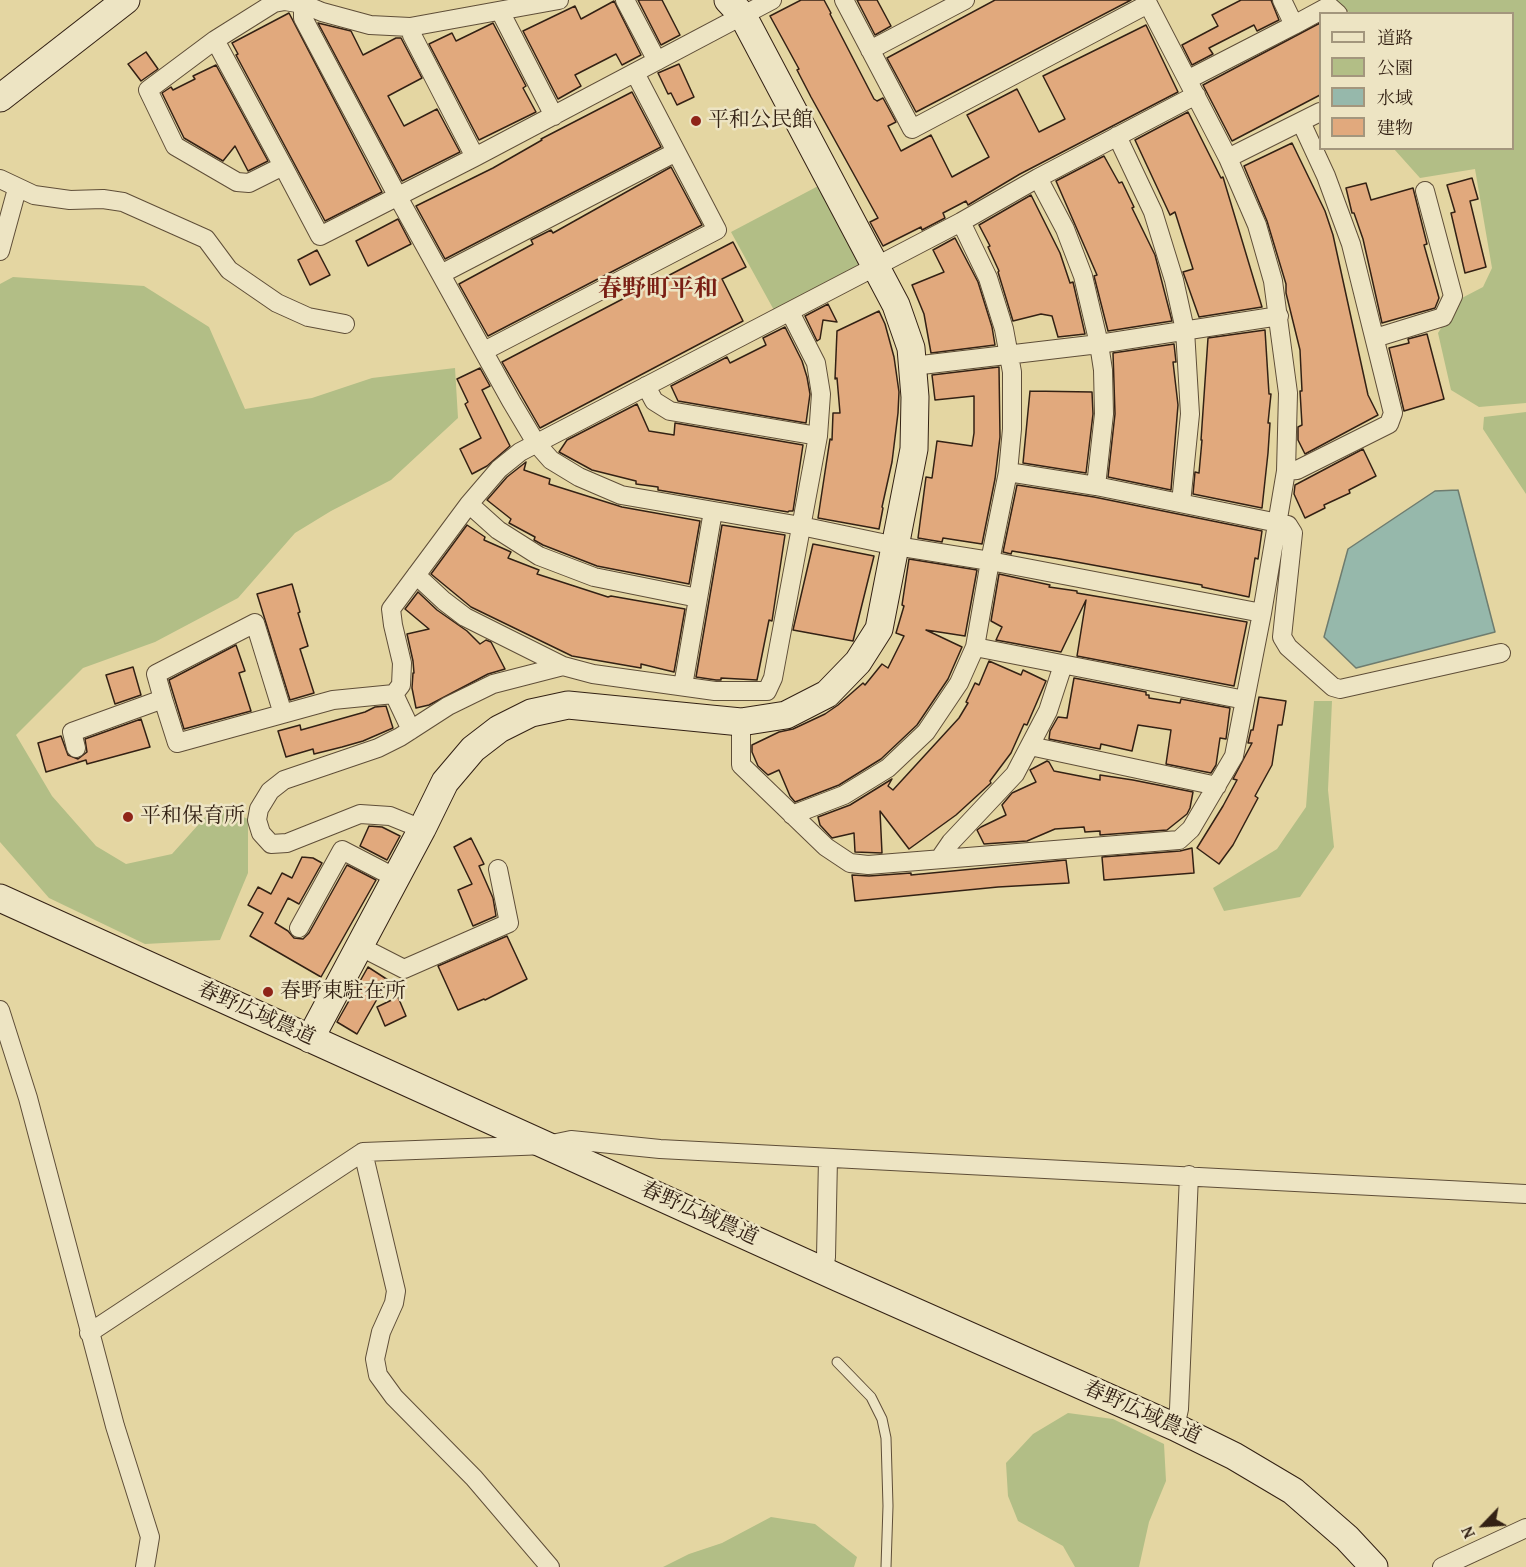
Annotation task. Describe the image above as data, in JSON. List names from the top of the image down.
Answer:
{
  "streets": {
    "street": ["春野広域農道"]
  },
  "districts": ["春野町平和"],
  "places": ["平和公民館", "平和保育所", "春野東駐在所"],
  "legend": [
    "道路",
    "公園",
    "水域",
    "建物"
  ],
  "north": "bottom left"
}
